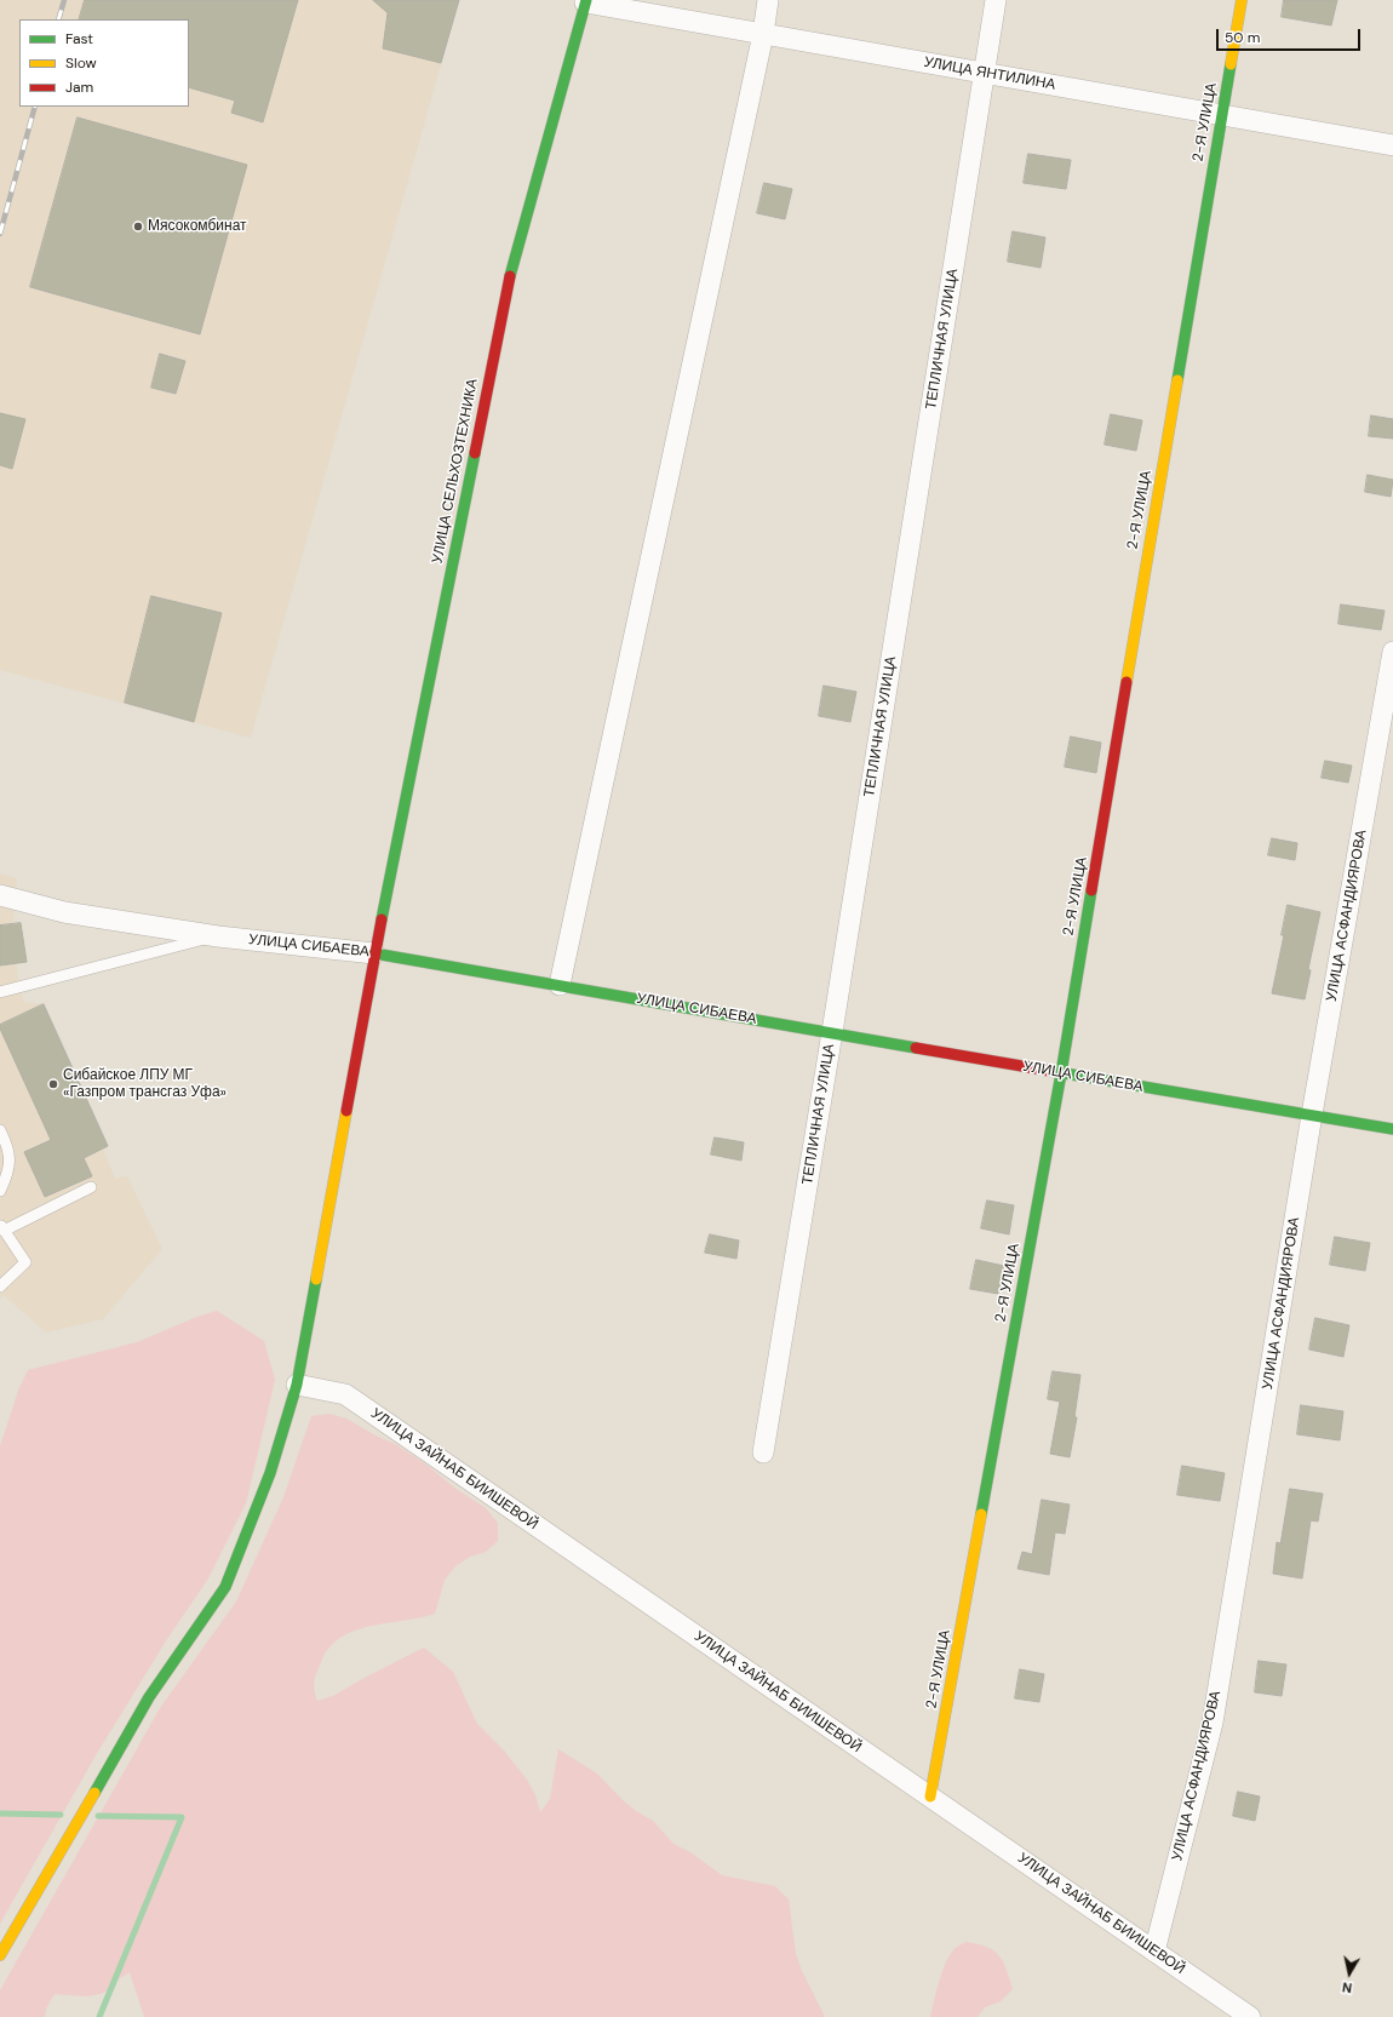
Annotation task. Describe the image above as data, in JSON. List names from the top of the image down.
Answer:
{
  "streets": {
    "street": [
      "УЛИЦА ЯНТИЛИНА",
      "2-Я УЛИЦА",
      "ТЕПЛИЧНАЯ УЛИЦА",
      "УЛИЦА СЕЛЬХОЗТЕХНИКА",
      "УЛИЦА АСФАНДИЯРОВА",
      "УЛИЦА СИБАЕВА",
      "УЛИЦА ЗАЙНАБ БИИШЕВОЙ"
    ]
  },
  "crossings": [
    ["УЛИЦА ЯНТИЛИНА", "2-Я УЛИЦА"],
    ["УЛИЦА ЯНТИЛИНА", "ТЕПЛИЧНАЯ УЛИЦА"],
    ["УЛИЦА ЯНТИЛИНА", "УЛИЦА СЕЛЬХОЗТЕХНИКА"],
    ["2-Я УЛИЦА", "УЛИЦА СИБАЕВА"],
    ["2-Я УЛИЦА", "УЛИЦА ЗАЙНАБ БИИШЕВОЙ"],
    ["ТЕПЛИЧНАЯ УЛИЦА", "УЛИЦА СИБАЕВА"],
    ["УЛИЦА СЕЛЬХОЗТЕХНИКА", "УЛИЦА СИБАЕВА"],
    ["УЛИЦА СЕЛЬХОЗТЕХНИКА", "УЛИЦА ЗАЙНАБ БИИШЕВОЙ"],
    ["УЛИЦА АСФАНДИЯРОВА", "УЛИЦА СИБАЕВА"],
    ["УЛИЦА АСФАНДИЯРОВА", "УЛИЦА ЗАЙНАБ БИИШЕВОЙ"]
  ],
  "places": ["Мясокомбинат", "Сибайское ЛПУ МГ «Газпром трансгаз Уфа»"],
  "legend": ["Fast", "Slow", "Jam"],
  "scale_bar": "50 m",
  "north": "bottom"
}
